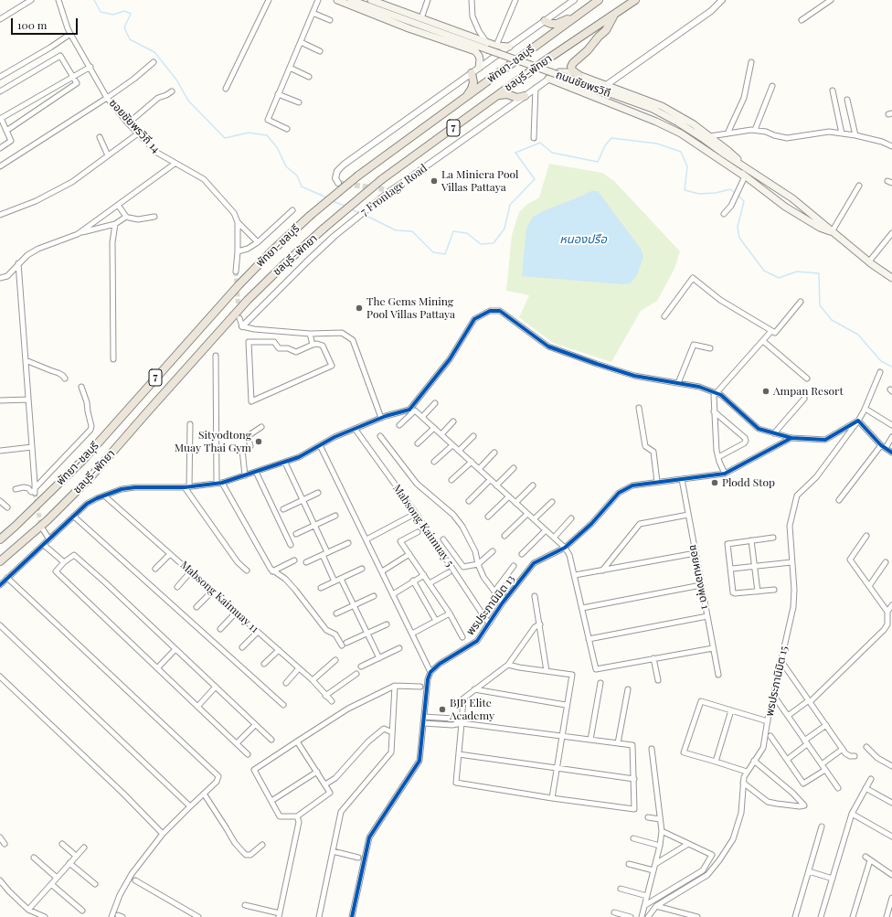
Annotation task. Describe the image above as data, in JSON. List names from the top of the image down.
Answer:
{
  "streets": {
    "highway": ["พัทยา-ชลบุรี", "ชลบุรี-พัทยา", "7"],
    "main road": ["ถนนชัยพรวิถี"],
    "street": [
      "ซอยชัยพรวิถี 14",
      "7 Frontage Road",
      "Mabsong Kaimuay 5",
      "ซอยหนองพุด 1",
      "Mabsong Kaimuay 11",
      "พรประภานิมิต 13",
      "พรประภานิมิต 15"
    ]
  },
  "crossings": [
    ["ถนนชัยพรวิถี", "7 Frontage Road"],
    ["Mabsong Kaimuay 5", "พรประภานิมิต 13"],
    ["ซอยหนองพุด 1", "พรประภานิมิต 13"]
  ],
  "water": ["หนองปรือ"],
  "places": [
    "La Miniera Pool Villas Pattaya",
    "The Gems Mining Pool Villas Pattaya",
    "Ampan Resort",
    "Sityodtong Muay Thai Gym",
    "Plodd Stop",
    "BJP Elite Academy"
  ],
  "scale_bar": "100 m"
}
